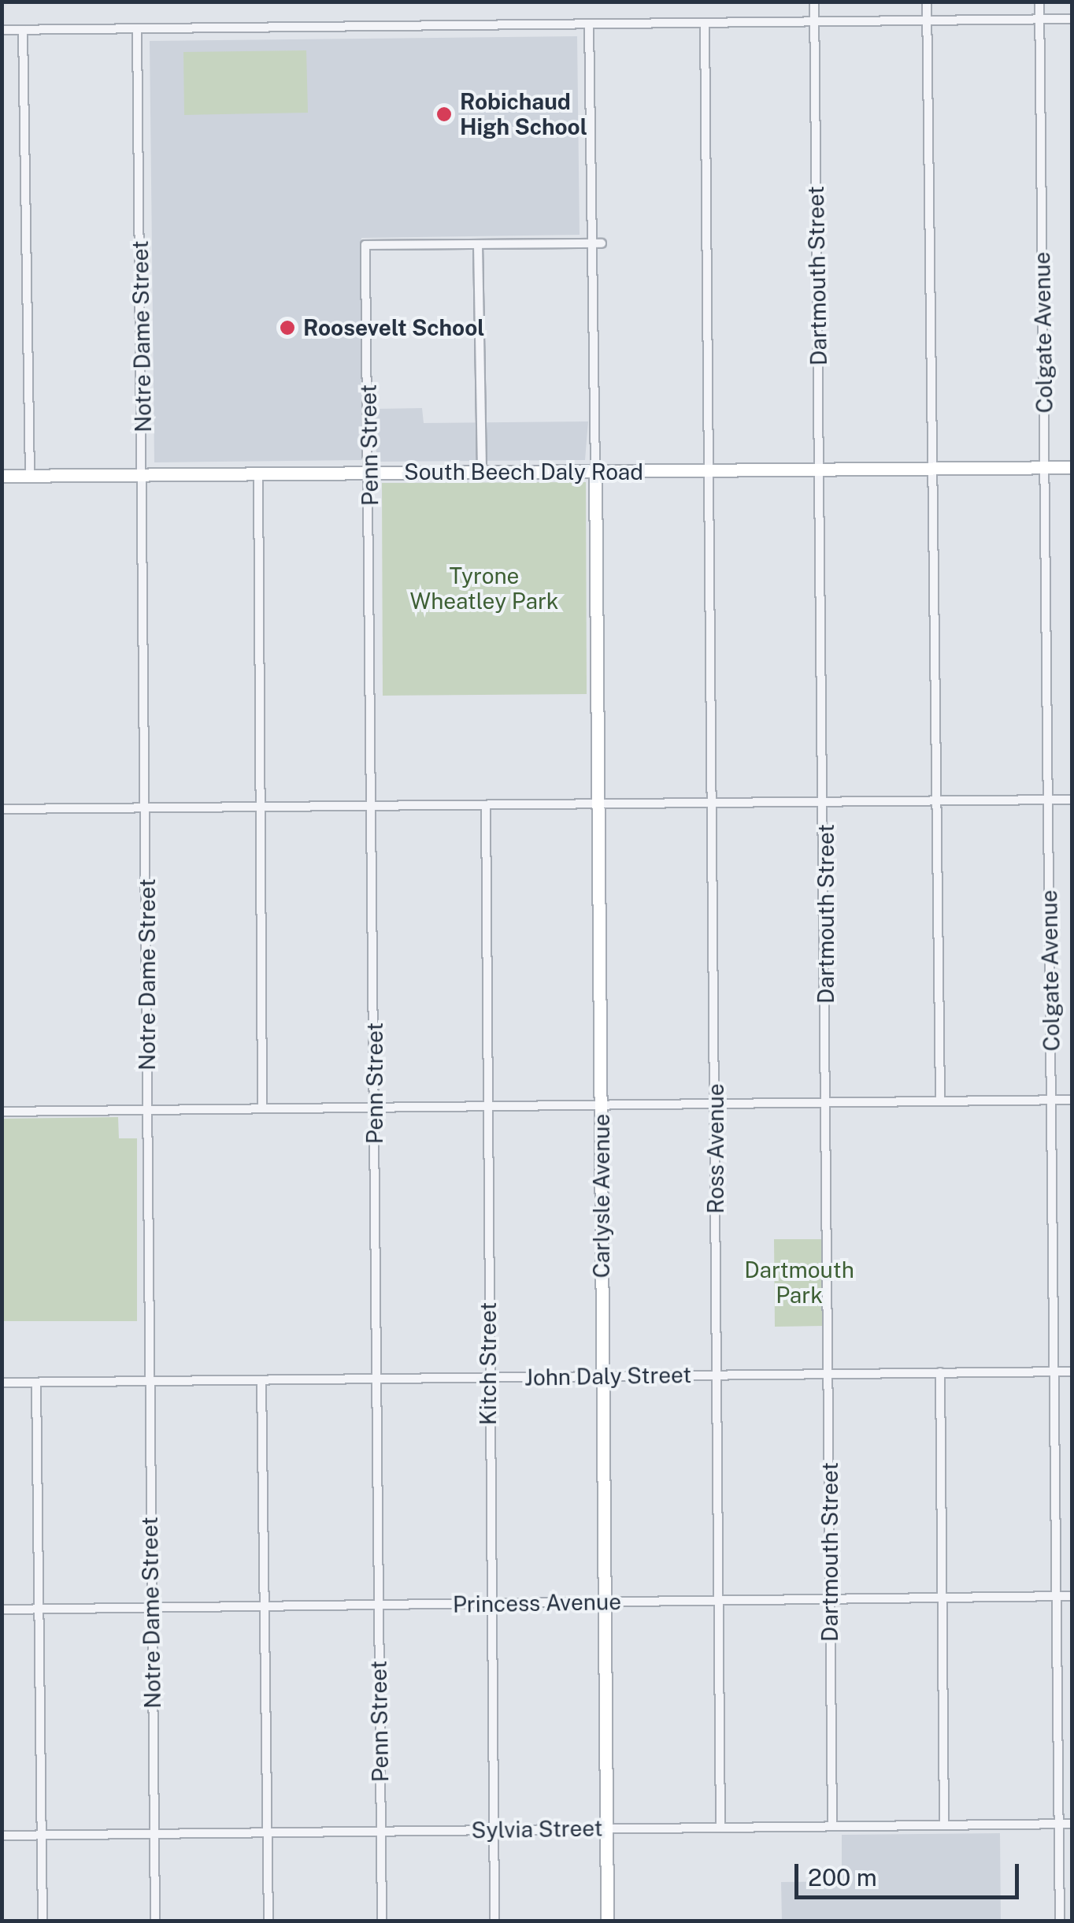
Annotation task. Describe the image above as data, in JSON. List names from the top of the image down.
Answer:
{
  "streets": {
    "street": [
      "Dartmouth Street",
      "Colgate Avenue",
      "Notre Dame Street",
      "Penn Street",
      "South Beech Daly Road",
      "Ross Avenue",
      "Carlysle Avenue",
      "Kitch Street",
      "John Daly Street",
      "Princess Avenue",
      "Sylvia Street"
    ]
  },
  "crossings": [
    ["Dartmouth Street", "South Beech Daly Road"],
    ["Dartmouth Street", "John Daly Street"],
    ["Dartmouth Street", "Princess Avenue"],
    ["Dartmouth Street", "Sylvia Street"],
    ["Colgate Avenue", "South Beech Daly Road"],
    ["Colgate Avenue", "John Daly Street"],
    ["Colgate Avenue", "Princess Avenue"],
    ["Colgate Avenue", "Sylvia Street"],
    ["Notre Dame Street", "South Beech Daly Road"],
    ["Notre Dame Street", "John Daly Street"],
    ["Notre Dame Street", "Princess Avenue"],
    ["Notre Dame Street", "Sylvia Street"],
    ["Penn Street", "South Beech Daly Road"],
    ["Penn Street", "John Daly Street"],
    ["Penn Street", "Princess Avenue"],
    ["Penn Street", "Sylvia Street"],
    ["South Beech Daly Road", "Ross Avenue"],
    ["South Beech Daly Road", "Carlysle Avenue"],
    ["Ross Avenue", "John Daly Street"],
    ["Ross Avenue", "Princess Avenue"],
    ["Ross Avenue", "Sylvia Street"],
    ["Carlysle Avenue", "John Daly Street"],
    ["Carlysle Avenue", "Princess Avenue"],
    ["Carlysle Avenue", "Sylvia Street"],
    ["Kitch Street", "John Daly Street"],
    ["Kitch Street", "Princess Avenue"],
    ["Kitch Street", "Sylvia Street"]
  ],
  "parks": ["Tyrone Wheatley Park", "Dartmouth Park"],
  "places": ["Robichaud High School", "Roosevelt School"],
  "scale_bar": "200 m"
}
